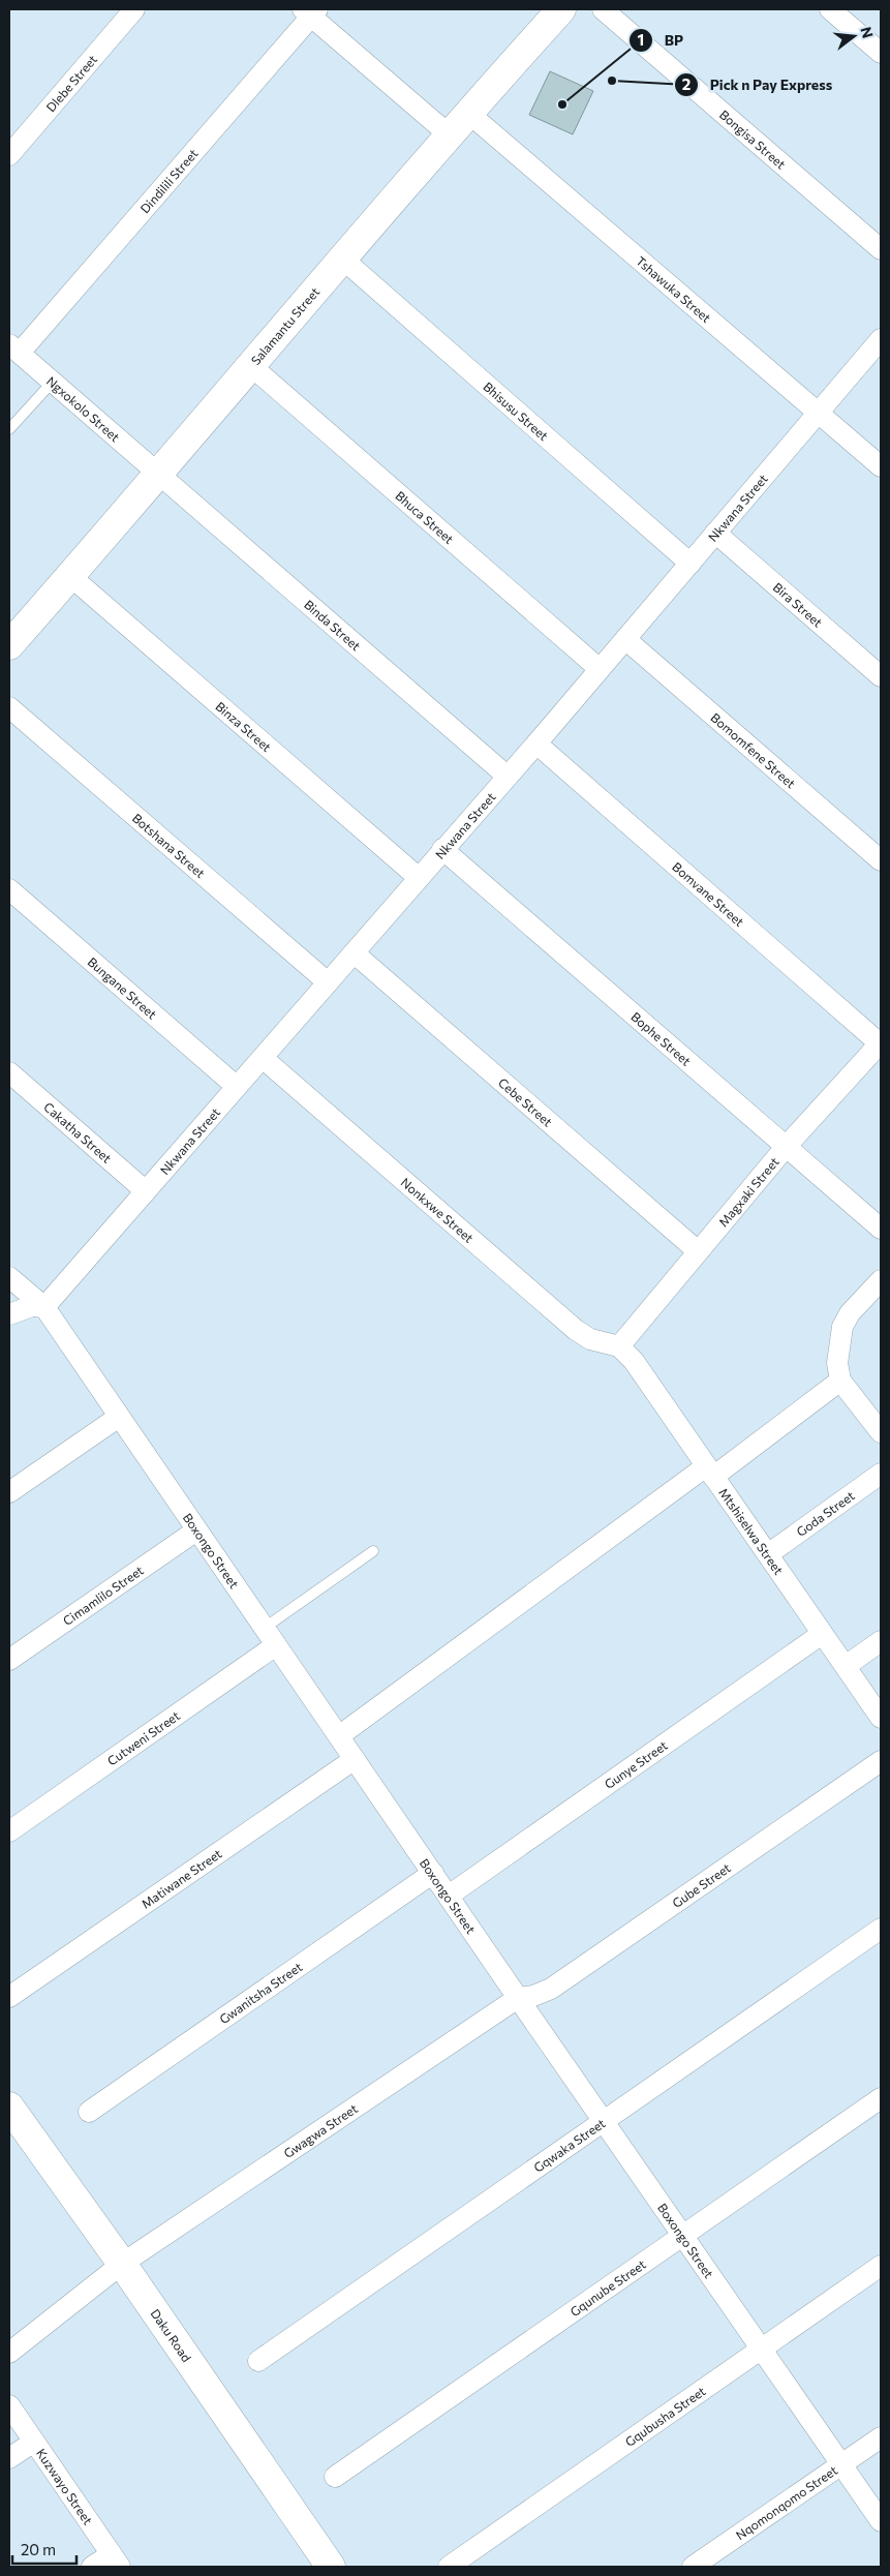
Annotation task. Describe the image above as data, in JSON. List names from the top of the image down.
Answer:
{
  "streets": {
    "street": [
      "Dlebe Street",
      "Bongisa Street",
      "Dindilili Street",
      "Tshawuka Street",
      "Salamantu Street",
      "Ngxokolo Street",
      "Bhisusu Street",
      "Nkwana Street",
      "Bhuca Street",
      "Bira Street",
      "Binda Street",
      "Binza Street",
      "Bomomfene Street",
      "Botshana Street",
      "Bomvane Street",
      "Bungane Street",
      "Bophe Street",
      "Cebe Street",
      "Cakatha Street",
      "Magxaki Street",
      "Nonkxwe Street",
      "Goda Street",
      "Mtshiselwa Street",
      "Boxongo Street",
      "Cimamlilo Street",
      "Cutweni Street",
      "Gunye Street",
      "Matiwane Street",
      "Gube Street",
      "Gwanitsha Street",
      "Gwagwa Street",
      "Gqwaka Street",
      "Gqunube Street",
      "Daku Road",
      "Gqubusha Street",
      "Kuzwayo Street",
      "Nqomonqomo Street"
    ]
  },
  "crossings": [
    ["Dindilili Street", "Ngxokolo Street"],
    ["Tshawuka Street", "Salamantu Street"],
    ["Tshawuka Street", "Nkwana Street"],
    ["Salamantu Street", "Ngxokolo Street"],
    ["Salamantu Street", "Bhisusu Street"],
    ["Salamantu Street", "Bhuca Street"],
    ["Salamantu Street", "Binda Street"],
    ["Salamantu Street", "Binza Street"],
    ["Ngxokolo Street", "Binda Street"],
    ["Bhisusu Street", "Nkwana Street"],
    ["Nkwana Street", "Bhuca Street"],
    ["Nkwana Street", "Bira Street"],
    ["Nkwana Street", "Binda Street"],
    ["Nkwana Street", "Binza Street"],
    ["Nkwana Street", "Bomomfene Street"],
    ["Nkwana Street", "Botshana Street"],
    ["Nkwana Street", "Bomvane Street"],
    ["Nkwana Street", "Bungane Street"],
    ["Nkwana Street", "Bophe Street"],
    ["Nkwana Street", "Cebe Street"],
    ["Nkwana Street", "Cakatha Street"],
    ["Nkwana Street", "Nonkxwe Street"],
    ["Nkwana Street", "Boxongo Street"],
    ["Bomvane Street", "Magxaki Street"],
    ["Bophe Street", "Magxaki Street"],
    ["Cebe Street", "Magxaki Street"],
    ["Magxaki Street", "Nonkxwe Street"],
    ["Magxaki Street", "Mtshiselwa Street"],
    ["Nonkxwe Street", "Mtshiselwa Street"],
    ["Goda Street", "Mtshiselwa Street"],
    ["Mtshiselwa Street", "Gunye Street"],
    ["Boxongo Street", "Cimamlilo Street"],
    ["Boxongo Street", "Cutweni Street"],
    ["Boxongo Street", "Gunye Street"],
    ["Boxongo Street", "Matiwane Street"],
    ["Boxongo Street", "Gube Street"],
    ["Boxongo Street", "Gwanitsha Street"],
    ["Boxongo Street", "Gwagwa Street"],
    ["Boxongo Street", "Gqwaka Street"],
    ["Boxongo Street", "Gqunube Street"],
    ["Boxongo Street", "Gqubusha Street"],
    ["Boxongo Street", "Nqomonqomo Street"],
    ["Gube Street", "Gwagwa Street"],
    ["Gwagwa Street", "Daku Road"]
  ],
  "places": ["Pick n Pay Express", "BP"],
  "scale_bar": "20 m",
  "north": "right"
}
